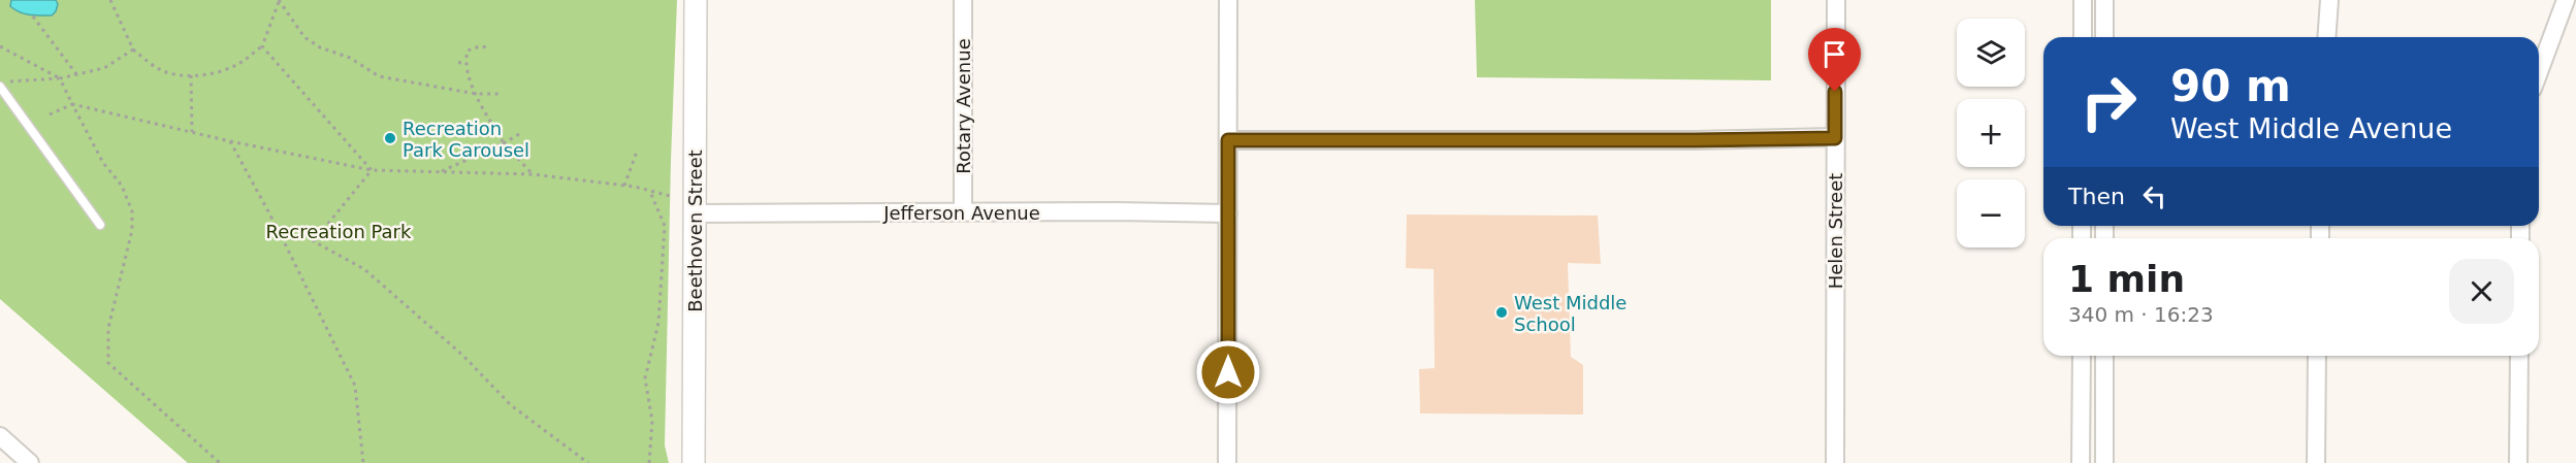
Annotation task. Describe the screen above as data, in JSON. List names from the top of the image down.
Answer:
{
  "streets": {
    "street": [
      "Rotary Avenue",
      "Jefferson Avenue",
      "Beethoven Street",
      "Helen Street"
    ]
  },
  "crossings": [
    ["Rotary Avenue", "Jefferson Avenue"],
    ["Jefferson Avenue", "Beethoven Street"]
  ],
  "parks": ["Recreation Park"],
  "places": ["Recreation Park Carousel", "West Middle School"],
  "page": {
    "map_buttons": ["+", "−"],
    "turn": ["90 m", "West Middle Avenue"],
    "then": "Then",
    "heading": ["1 min", "340 m · 16:23"]
  }
}
